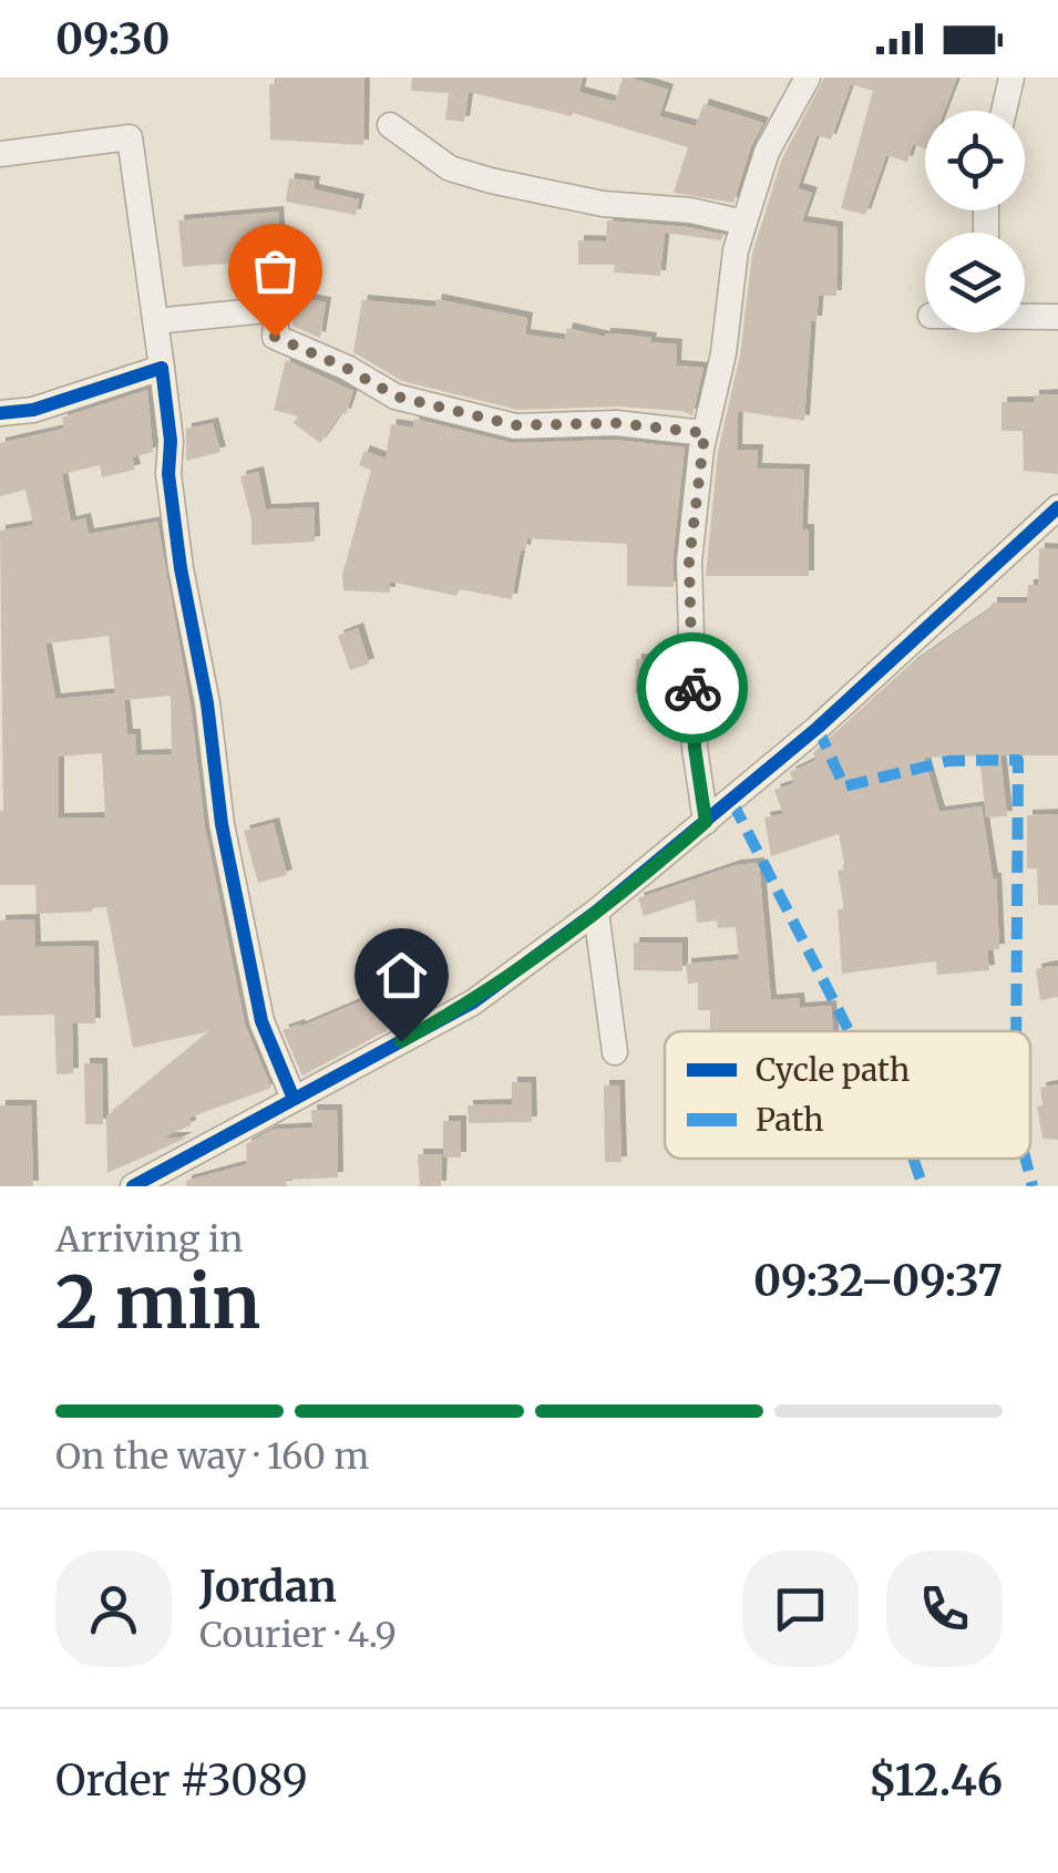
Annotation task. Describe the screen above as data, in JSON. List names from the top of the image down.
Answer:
{
  "legend": ["Cycle path", "Path"],
  "page": {
    "status": "09:30",
    "heading": ["2 min", "Arriving in", "09:32–09:37"],
    "panel": [
      "Jordan",
      "Courier · 4.9",
      "Order #3089",
      "$12.46"
    ],
    "bar": "On the way · 160 m"
  }
}
